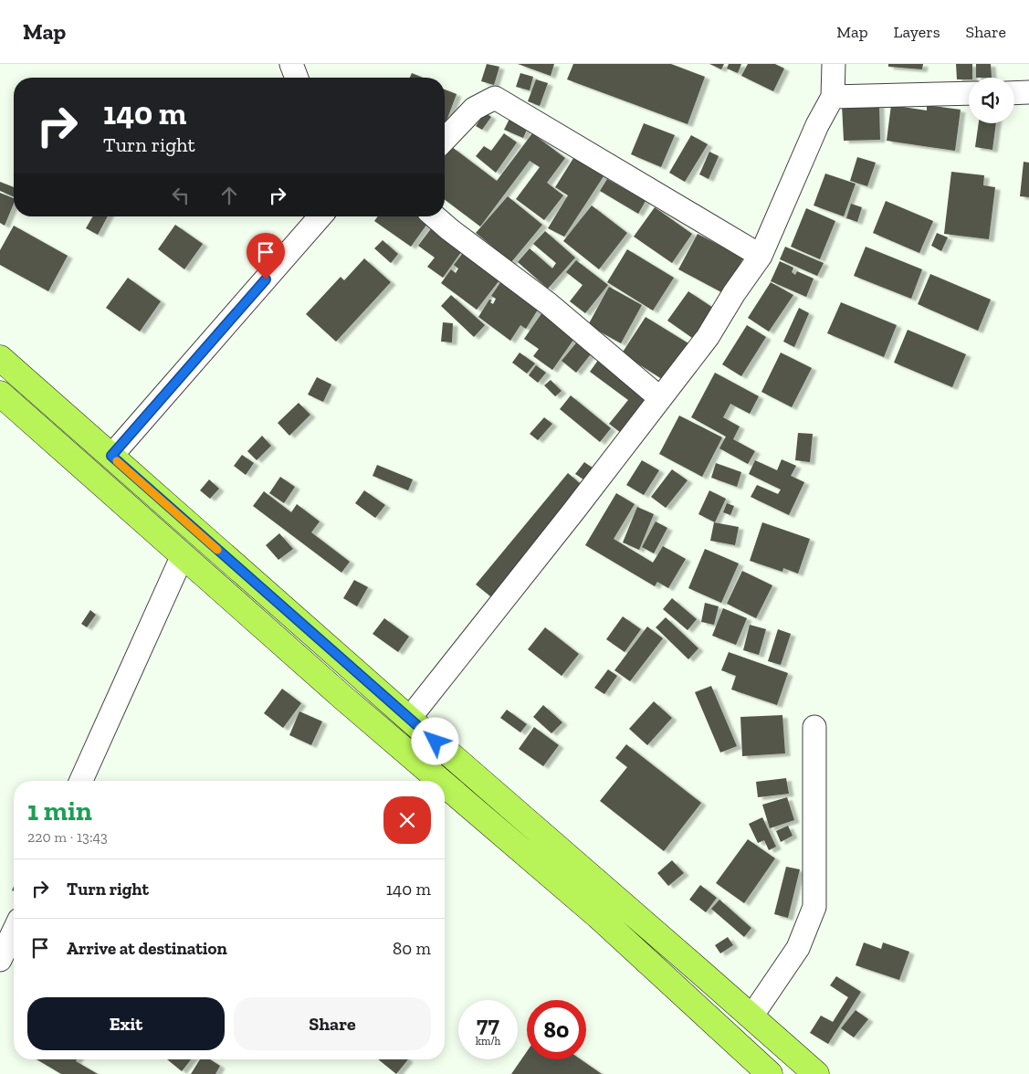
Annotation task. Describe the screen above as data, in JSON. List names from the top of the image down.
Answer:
{
  "page": {
    "header": "Map",
    "nav": ["Map", "Layers", "Share"],
    "turn": ["140 m", "Turn right"],
    "heading": ["1 min", "220 m · 13:43"],
    "list": [
      {
        "name": "Turn right",
        "value": "140 m"
      },
      {
        "name": "Arrive at destination",
        "value": "80 m"
      }
    ],
    "buttons": ["Exit", "Share"],
    "speed": "77 km/h",
    "limit": "80"
  }
}
